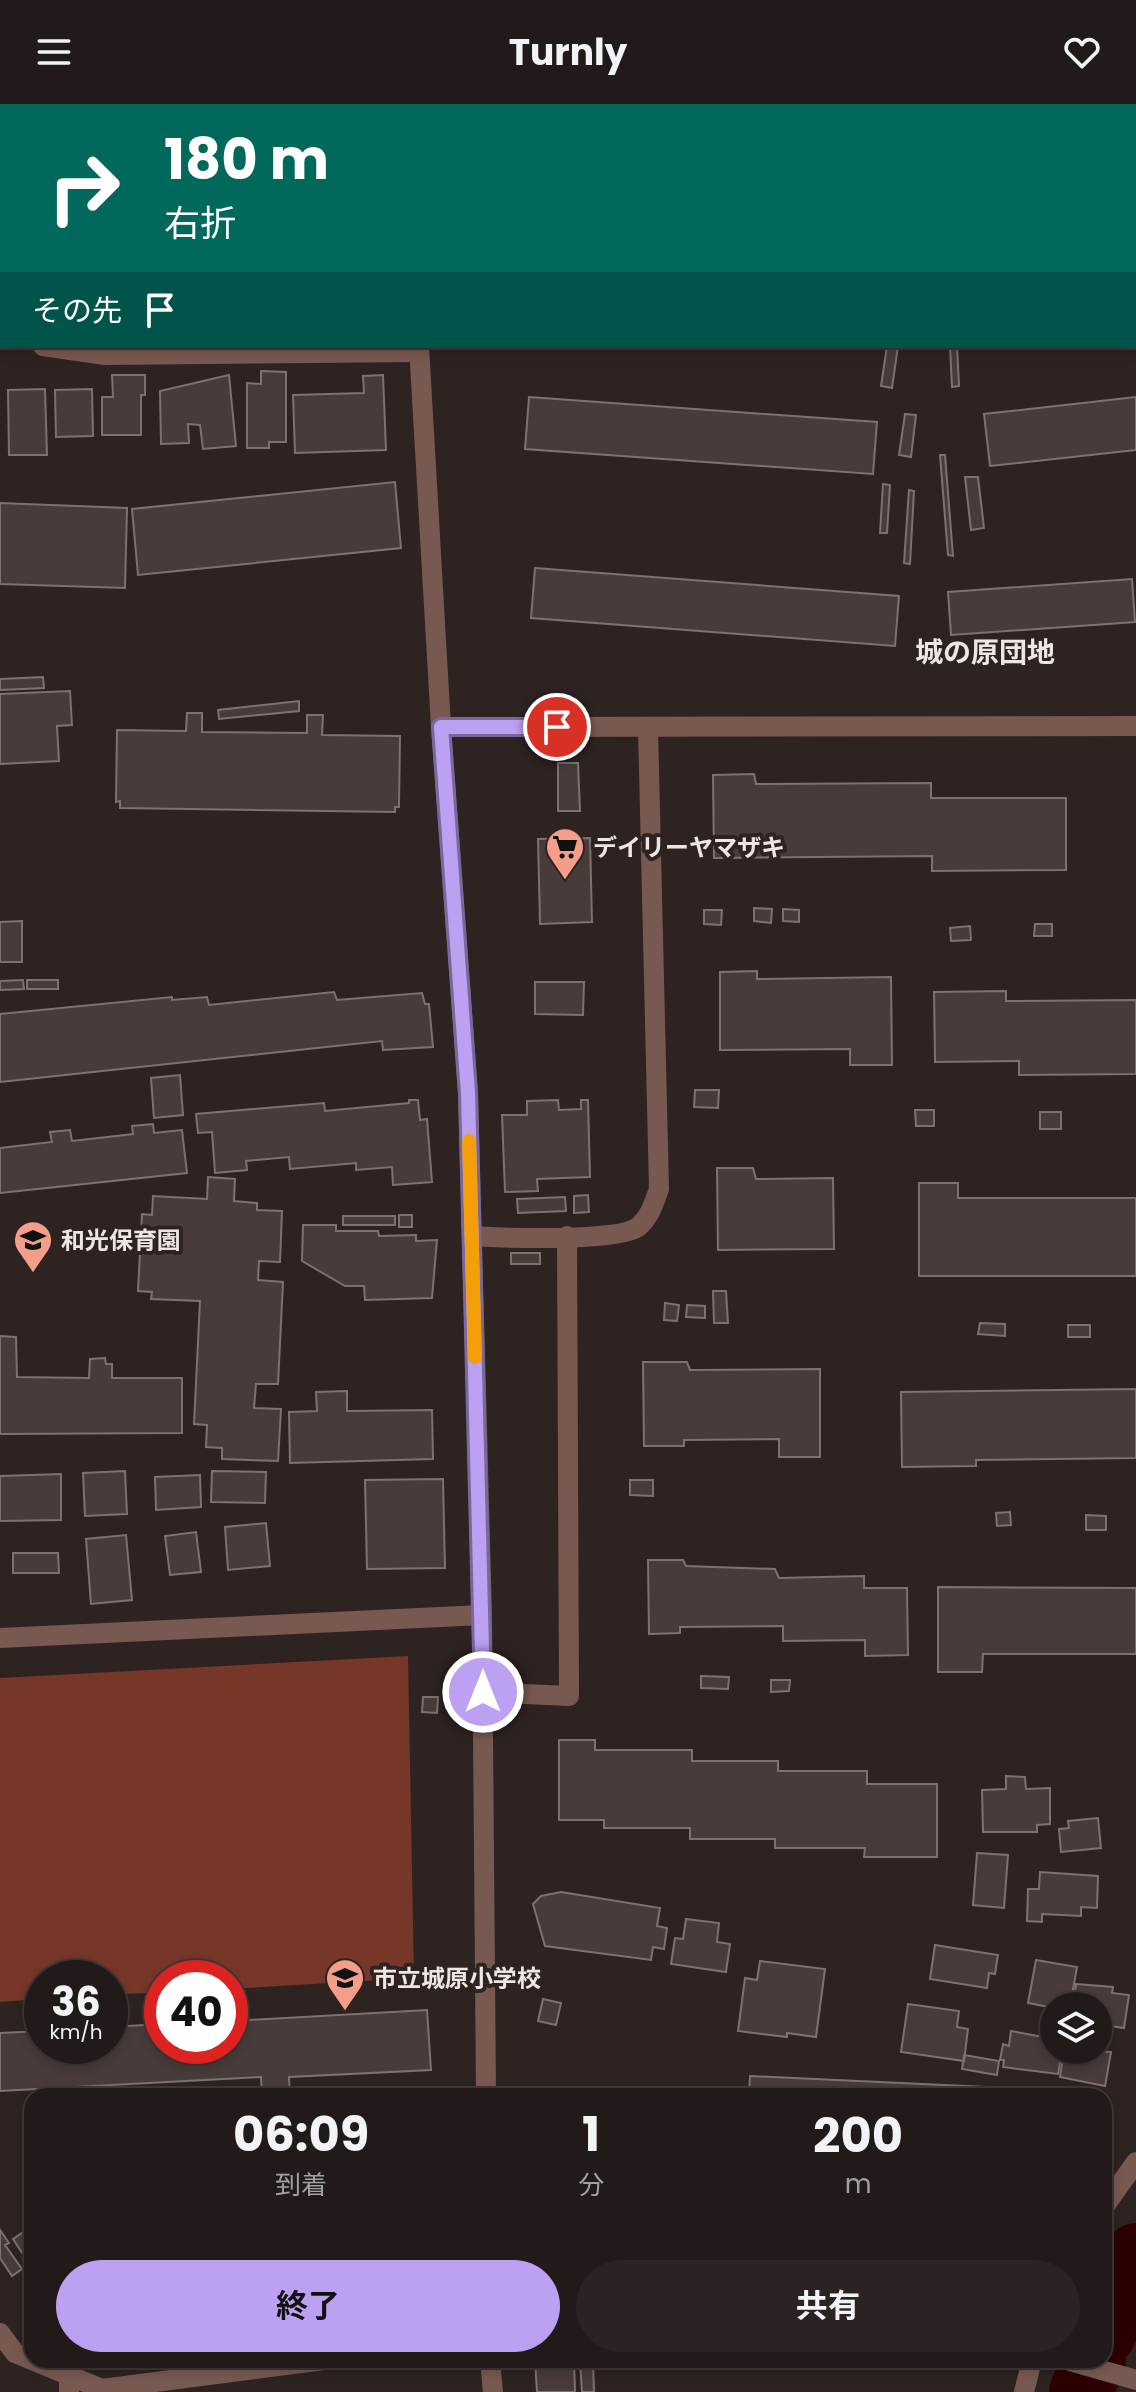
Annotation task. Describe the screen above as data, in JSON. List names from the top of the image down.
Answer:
{
  "districts": ["城の原団地"],
  "places": {
    "supermarket": ["デイリーヤマザキ"],
    "school or university": ["和光保育園", "市立城原小学校"]
  },
  "page": {
    "header": "Turnly",
    "turn": ["180 m", "右折"],
    "then": "その先",
    "speed": "36 km/h",
    "limit": "40",
    "eta": [
      "06:09",
      "到着",
      "1",
      "分",
      "200",
      "m"
    ],
    "buttons": ["終了", "共有"]
  }
}
